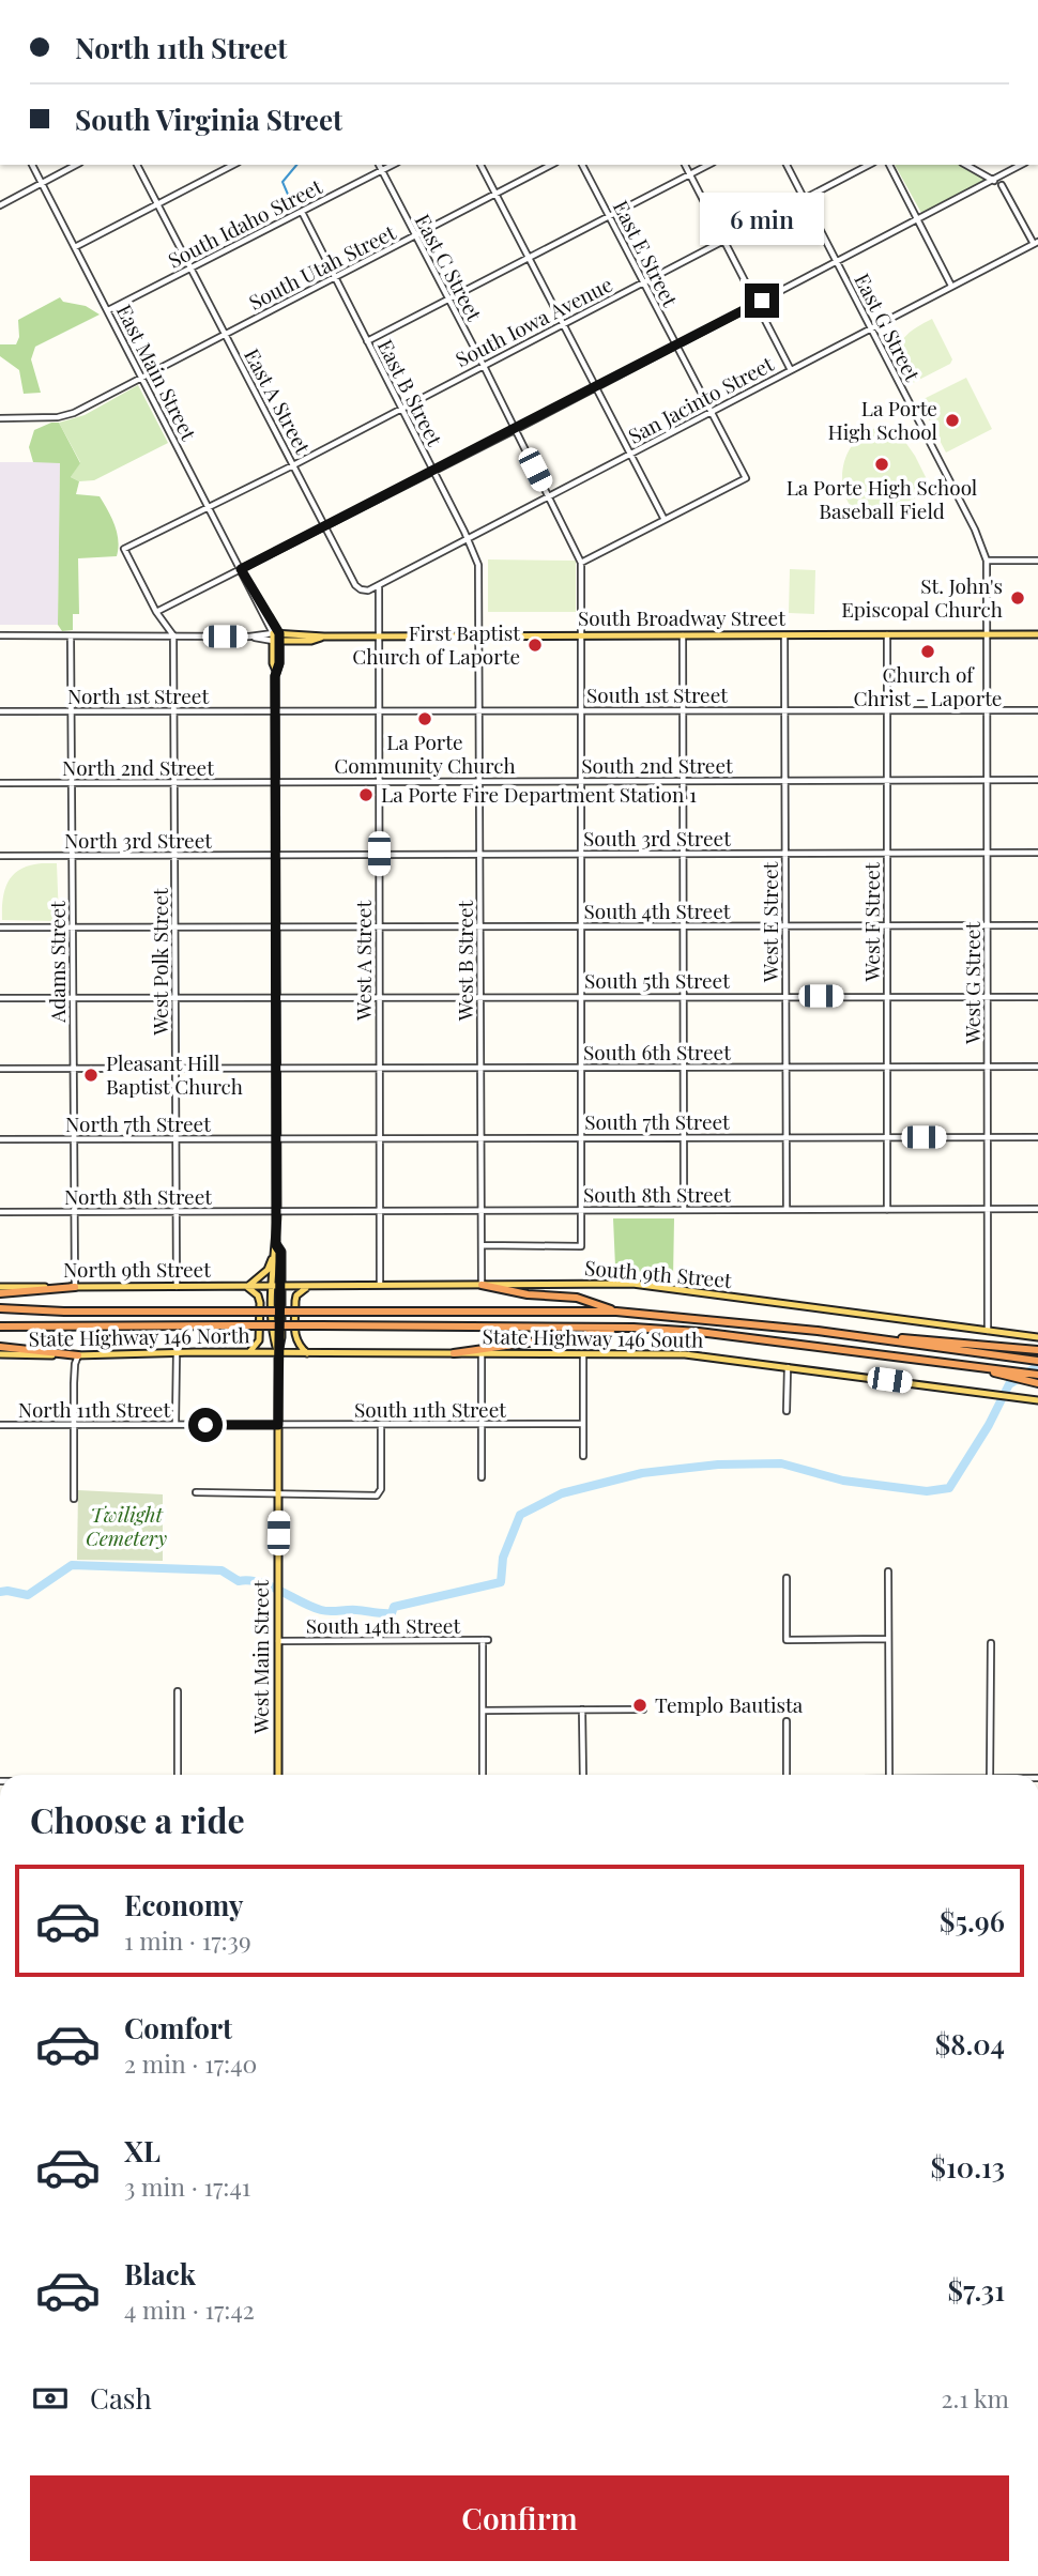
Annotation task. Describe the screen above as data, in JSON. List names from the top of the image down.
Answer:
{
  "streets": {
    "main road": [
      "South Broadway Street",
      "North 9th Street",
      "South 9th Street",
      "State Highway 146 North",
      "State Highway 146 South",
      "West Main Street"
    ],
    "street": [
      "South Idaho Street",
      "East E Street",
      "South Utah Street",
      "East C Street",
      "South Iowa Avenue",
      "East G Street",
      "East Main Street",
      "East B Street",
      "San Jacinto Street",
      "East A Street",
      "South 1st Street",
      "North 1st Street",
      "South 2nd Street",
      "North 2nd Street",
      "South 3rd Street",
      "North 3rd Street",
      "South 4th Street",
      "West E Street",
      "West F Street",
      "West A Street",
      "West B Street",
      "Adams Street",
      "West Polk Street",
      "South 5th Street",
      "West G Street",
      "South 6th Street",
      "South 7th Street",
      "North 7th Street",
      "South 8th Street",
      "North 8th Street",
      "North 11th Street",
      "South 11th Street",
      "South 14th Street"
    ]
  },
  "crossings": [
    ["South Idaho Street", "East C Street"],
    ["South Idaho Street", "East Main Street"],
    ["South Idaho Street", "East B Street"],
    ["South Idaho Street", "East A Street"],
    ["East E Street", "South Iowa Avenue"],
    ["East E Street", "San Jacinto Street"],
    ["South Utah Street", "East C Street"],
    ["South Utah Street", "East Main Street"],
    ["South Utah Street", "East B Street"],
    ["South Utah Street", "East A Street"],
    ["East C Street", "South Iowa Avenue"],
    ["East C Street", "San Jacinto Street"],
    ["East C Street", "South Broadway Street"],
    ["East C Street", "South 1st Street"],
    ["East C Street", "South 2nd Street"],
    ["East C Street", "South 3rd Street"],
    ["East C Street", "South 4th Street"],
    ["East C Street", "West B Street"],
    ["East C Street", "South 5th Street"],
    ["East C Street", "South 6th Street"],
    ["East C Street", "South 7th Street"],
    ["East C Street", "South 8th Street"],
    ["South Iowa Avenue", "East G Street"],
    ["South Iowa Avenue", "East Main Street"],
    ["South Iowa Avenue", "East B Street"],
    ["South Iowa Avenue", "East A Street"],
    ["East G Street", "San Jacinto Street"],
    ["East G Street", "South Broadway Street"],
    ["East G Street", "West G Street"],
    ["East Main Street", "South Broadway Street"],
    ["East Main Street", "West Main Street"],
    ["East B Street", "San Jacinto Street"],
    ["East B Street", "South Broadway Street"],
    ["East B Street", "West B Street"],
    ["San Jacinto Street", "East A Street"],
    ["South Broadway Street", "West E Street"],
    ["South Broadway Street", "West F Street"],
    ["South Broadway Street", "West A Street"],
    ["South Broadway Street", "West B Street"],
    ["South Broadway Street", "West G Street"],
    ["South Broadway Street", "West Main Street"],
    ["South 1st Street", "North 1st Street"],
    ["South 1st Street", "West E Street"],
    ["South 1st Street", "West F Street"],
    ["South 1st Street", "West A Street"],
    ["South 1st Street", "West B Street"],
    ["South 1st Street", "West G Street"],
    ["South 1st Street", "West Main Street"],
    ["North 1st Street", "Adams Street"],
    ["North 1st Street", "West Polk Street"],
    ["North 1st Street", "West Main Street"],
    ["South 2nd Street", "North 2nd Street"],
    ["South 2nd Street", "West E Street"],
    ["South 2nd Street", "West F Street"],
    ["South 2nd Street", "West A Street"],
    ["South 2nd Street", "West B Street"],
    ["South 2nd Street", "West G Street"],
    ["South 2nd Street", "West Main Street"],
    ["North 2nd Street", "Adams Street"],
    ["North 2nd Street", "West Polk Street"],
    ["North 2nd Street", "West Main Street"],
    ["South 3rd Street", "North 3rd Street"],
    ["South 3rd Street", "West E Street"],
    ["South 3rd Street", "West F Street"],
    ["South 3rd Street", "West A Street"],
    ["South 3rd Street", "West B Street"],
    ["South 3rd Street", "West G Street"],
    ["South 3rd Street", "West Main Street"],
    ["North 3rd Street", "Adams Street"],
    ["North 3rd Street", "West Polk Street"],
    ["North 3rd Street", "West Main Street"],
    ["South 4th Street", "West E Street"],
    ["South 4th Street", "West F Street"],
    ["South 4th Street", "West A Street"],
    ["South 4th Street", "West B Street"],
    ["South 4th Street", "Adams Street"],
    ["South 4th Street", "West Polk Street"],
    ["South 4th Street", "West G Street"],
    ["South 4th Street", "West Main Street"],
    ["West E Street", "South 5th Street"],
    ["West E Street", "South 6th Street"],
    ["West E Street", "South 7th Street"],
    ["West E Street", "South 8th Street"],
    ["West F Street", "South 5th Street"],
    ["West F Street", "South 6th Street"],
    ["West F Street", "South 7th Street"],
    ["West F Street", "South 8th Street"],
    ["West A Street", "South 5th Street"],
    ["West A Street", "South 6th Street"],
    ["West A Street", "South 7th Street"],
    ["West A Street", "South 8th Street"],
    ["West A Street", "South 9th Street"],
    ["West B Street", "South 5th Street"],
    ["West B Street", "South 6th Street"],
    ["West B Street", "South 7th Street"],
    ["West B Street", "South 8th Street"],
    ["West B Street", "South 9th Street"],
    ["Adams Street", "South 5th Street"],
    ["Adams Street", "South 6th Street"],
    ["Adams Street", "North 7th Street"],
    ["Adams Street", "North 8th Street"],
    ["Adams Street", "North 9th Street"],
    ["West Polk Street", "South 5th Street"],
    ["West Polk Street", "South 6th Street"],
    ["West Polk Street", "North 7th Street"],
    ["West Polk Street", "North 8th Street"],
    ["West Polk Street", "North 9th Street"],
    ["South 5th Street", "West G Street"],
    ["South 5th Street", "West Main Street"],
    ["West G Street", "South 6th Street"],
    ["West G Street", "South 7th Street"],
    ["West G Street", "South 8th Street"],
    ["West G Street", "South 9th Street"],
    ["South 6th Street", "West Main Street"],
    ["South 7th Street", "North 7th Street"],
    ["South 7th Street", "West Main Street"],
    ["North 7th Street", "West Main Street"],
    ["South 8th Street", "North 8th Street"],
    ["South 8th Street", "West Main Street"],
    ["North 8th Street", "West Main Street"],
    ["North 9th Street", "South 9th Street"],
    ["North 9th Street", "West Main Street"],
    ["South 9th Street", "West Main Street"],
    ["State Highway 146 North", "State Highway 146 South"],
    ["State Highway 146 North", "West Main Street"],
    ["State Highway 146 South", "West Main Street"],
    ["North 11th Street", "South 11th Street"],
    ["North 11th Street", "West Main Street"],
    ["South 11th Street", "West Main Street"],
    ["South 14th Street", "West Main Street"]
  ],
  "parks": ["Twilight Cemetery"],
  "places": [
    "La Porte High School",
    "La Porte High School Baseball Field",
    "St. John's Episcopal Church",
    "First Baptist Church of Laporte",
    "Church of Christ - Laporte",
    "La Porte Community Church",
    "La Porte Fire Department Station 1",
    "Pleasant Hill Baptist Church",
    "Templo Bautista"
  ],
  "page": {
    "banner": ["North 11th Street", "South Virginia Street"],
    "bubble": "6 min",
    "heading": "Choose a ride",
    "list": [
      {
        "name": "Economy",
        "note": "1 min · 17:39",
        "value": "$5.96"
      },
      {
        "name": "Comfort",
        "note": "2 min · 17:40",
        "value": "$8.04"
      },
      {
        "name": "XL",
        "note": "3 min · 17:41",
        "value": "$10.13"
      },
      {
        "name": "Black",
        "note": "4 min · 17:42",
        "value": "$7.31"
      }
    ],
    "pay": ["Cash", "2.1 km"],
    "buttons": "Confirm"
  }
}
